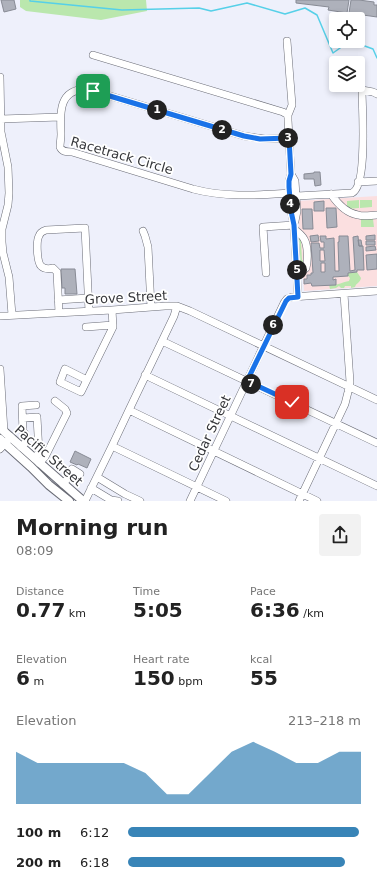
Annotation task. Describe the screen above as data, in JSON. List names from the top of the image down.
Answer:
{
  "streets": {
    "main road": ["Pacific Street"],
    "street": ["Racetrack Circle", "Grove Street", "Cedar Street"]
  },
  "crossings": [
    ["Grove Street", "Cedar Street"]
  ],
  "page": {
    "pins": [
      "1",
      "2",
      "3",
      "4",
      "5",
      "6",
      "7"
    ],
    "heading": ["Morning run", "08:09"],
    "stats": [
      ["Distance", "0.77 km"],
      ["Time", "5:05"],
      ["Pace", "6:36 /km"],
      ["Elevation", "6 m"],
      ["Heart rate", "150 bpm"],
      ["kcal", "55"]
    ],
    "chart": ["Elevation", "213–218 m"],
    "list": [
      {
        "name": "100 m",
        "note": "6:12"
      },
      {
        "name": "200 m",
        "note": "6:18"
      }
    ]
  }
}
